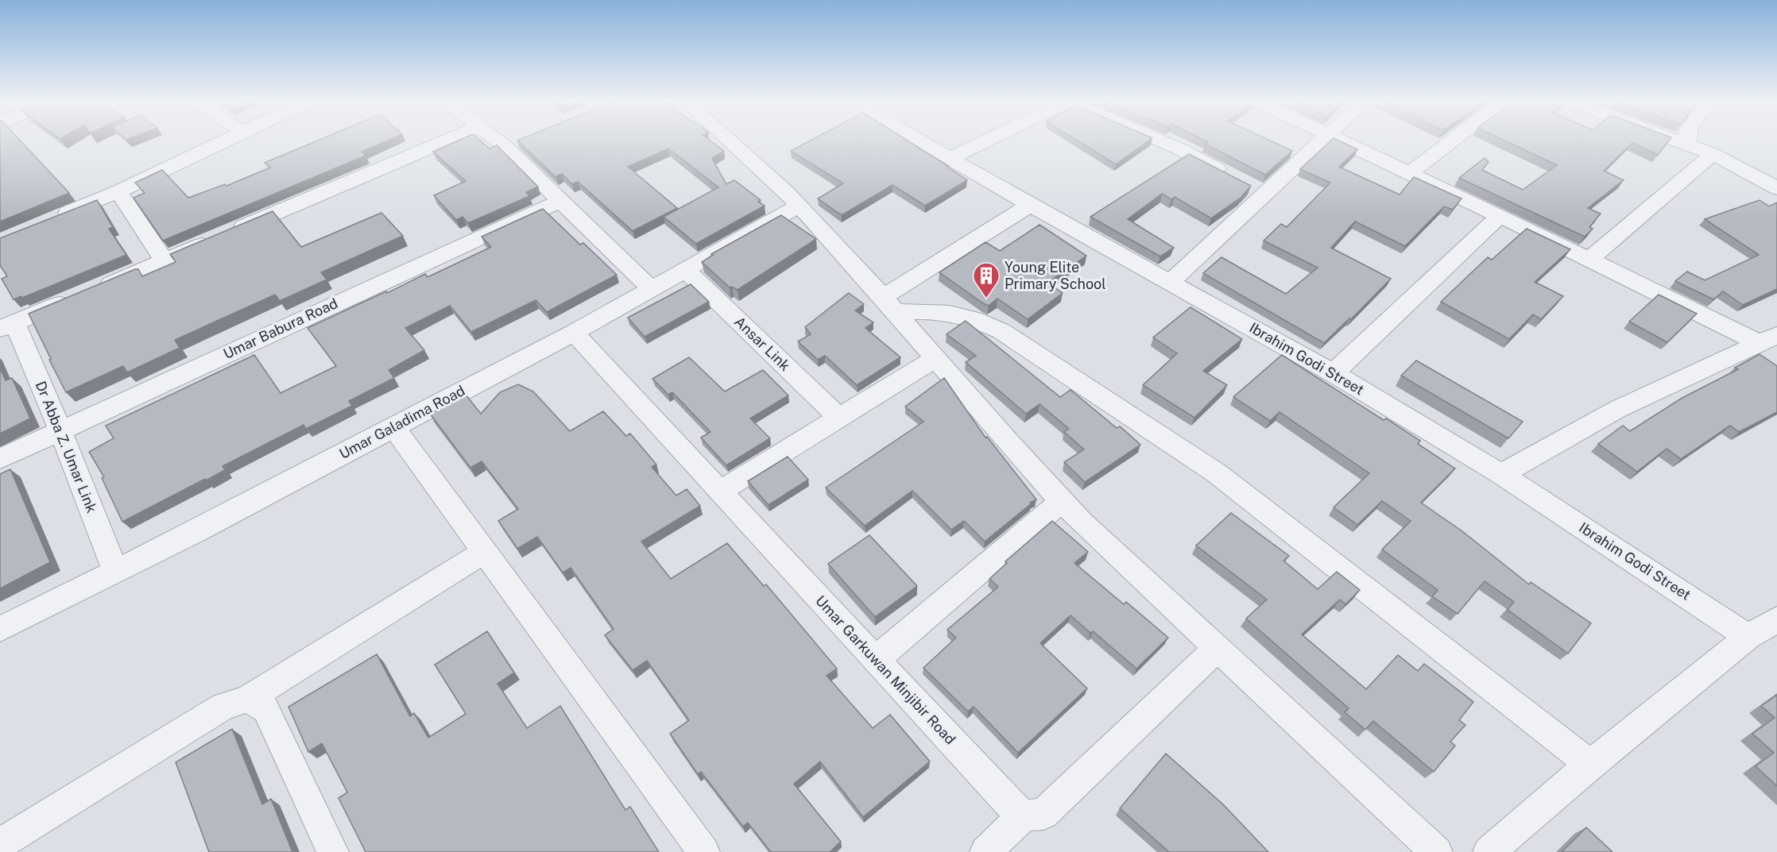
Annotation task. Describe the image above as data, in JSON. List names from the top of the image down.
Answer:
{
  "streets": {
    "street": [
      "Umar Babura Road",
      "Ansar Link",
      "Ibrahim Godi Street",
      "Umar Galadima Road",
      "Dr Abba Z. Umar Link",
      "Umar Garkuwan Minjibir Road"
    ]
  },
  "crossings": [
    ["Umar Babura Road", "Dr Abba Z. Umar Link"],
    ["Ansar Link", "Umar Galadima Road"],
    ["Umar Galadima Road", "Dr Abba Z. Umar Link"],
    ["Umar Galadima Road", "Umar Garkuwan Minjibir Road"]
  ],
  "places": {
    "building": ["Young Elite Primary School"]
  }
}
